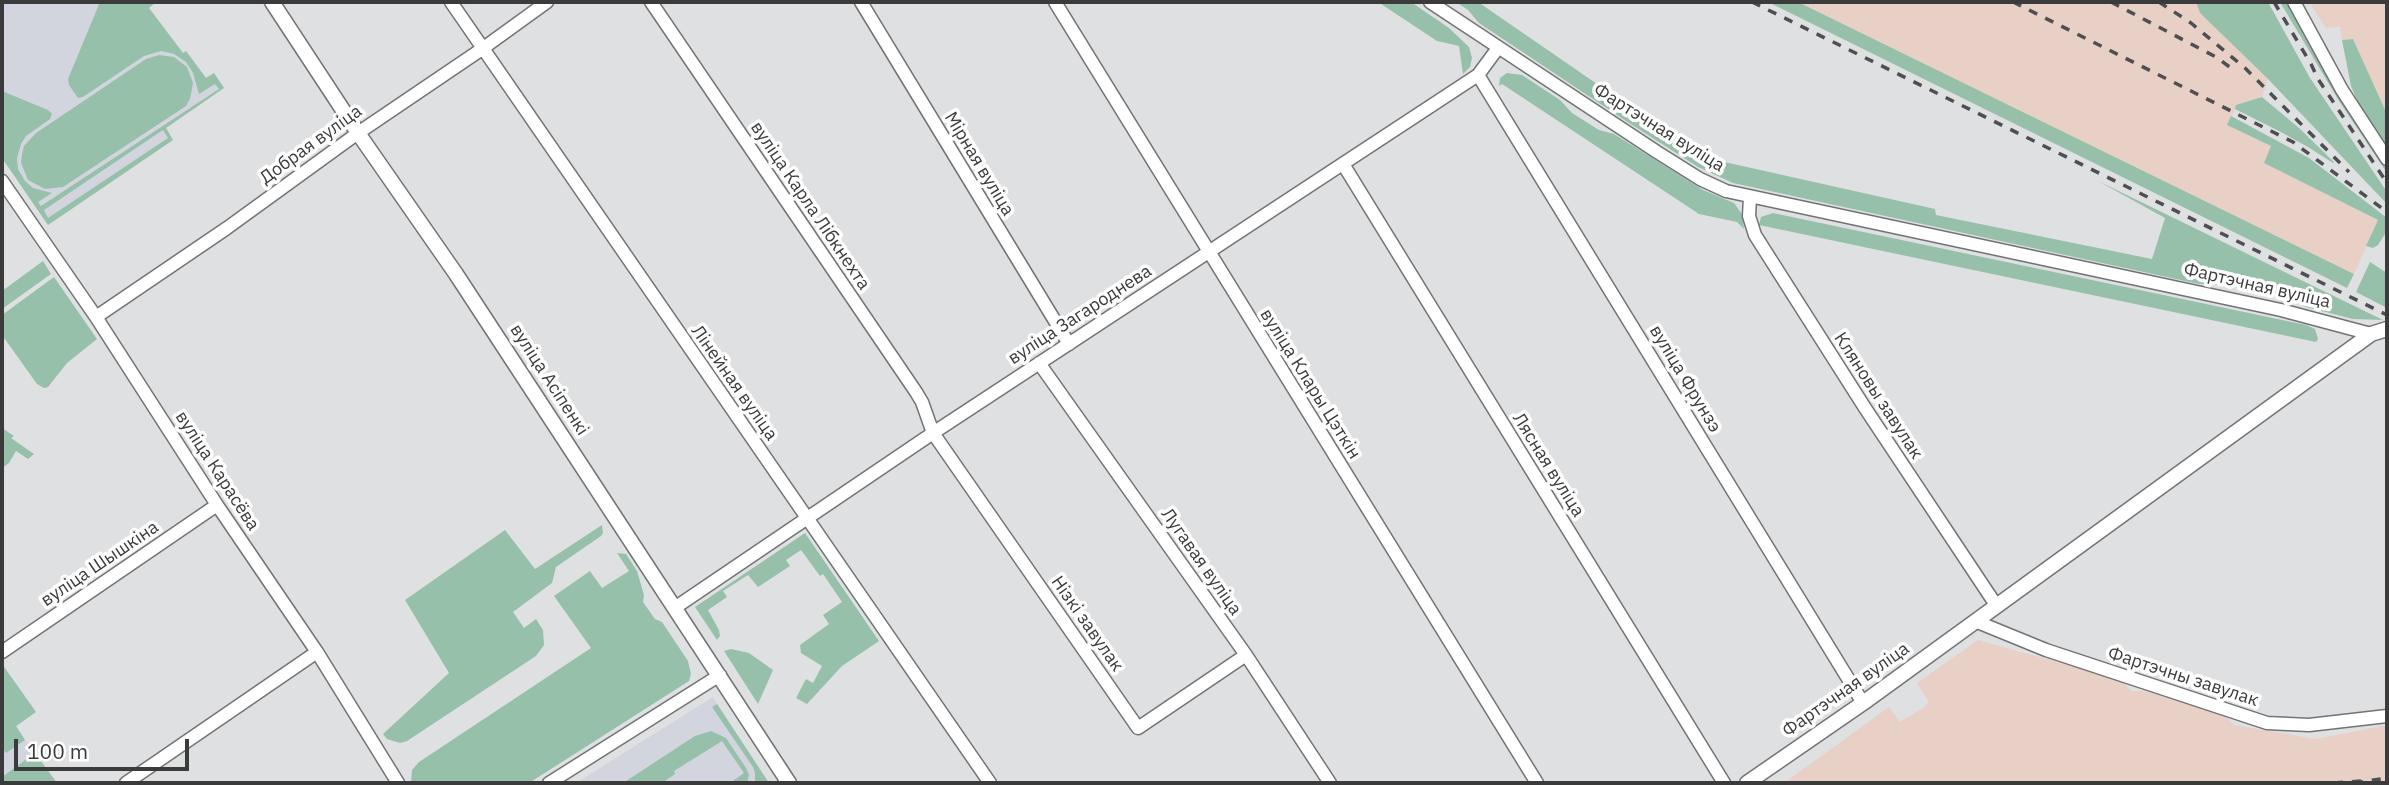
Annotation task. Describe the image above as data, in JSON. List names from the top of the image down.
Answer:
{
  "streets": {
    "main road": ["Фартэчная вуліца", "вуліца Асіпенкі"],
    "street": [
      "Добрая вуліца",
      "Мірная вуліца",
      "вуліца Карла Лібкнехта",
      "вуліца Загароднева",
      "вуліца Фрунзэ",
      "Лінейная вуліца",
      "вуліца Клары Цэткін",
      "Кляновы завулак",
      "Лясная вуліца",
      "вуліца Карасёва",
      "Лугавая вуліца",
      "вуліца Шышкіна",
      "Нізкі завулак",
      "Фартэчны завулак"
    ]
  },
  "crossings": [
    ["Фартэчная вуліца", "вуліца Загароднева"],
    ["Фартэчная вуліца", "вуліца Фрунзэ"],
    ["Фартэчная вуліца", "Кляновы завулак"],
    ["Фартэчная вуліца", "Фартэчны завулак"],
    ["Добрая вуліца", "вуліца Асіпенкі"],
    ["Добрая вуліца", "Лінейная вуліца"],
    ["Добрая вуліца", "вуліца Карасёва"],
    ["Мірная вуліца", "вуліца Загароднева"],
    ["вуліца Карла Лібкнехта", "вуліца Загароднева"],
    ["вуліца Карла Лібкнехта", "Нізкі завулак"],
    ["вуліца Загароднева", "вуліца Фрунзэ"],
    ["вуліца Загароднева", "вуліца Асіпенкі"],
    ["вуліца Загароднева", "Лінейная вуліца"],
    ["вуліца Загароднева", "вуліца Клары Цэткін"],
    ["вуліца Загароднева", "Лясная вуліца"],
    ["вуліца Загароднева", "Лугавая вуліца"],
    ["вуліца Загароднева", "Нізкі завулак"],
    ["вуліца Карасёва", "вуліца Шышкіна"],
    ["Лугавая вуліца", "Нізкі завулак"]
  ],
  "scale_bar": "100 m"
}
